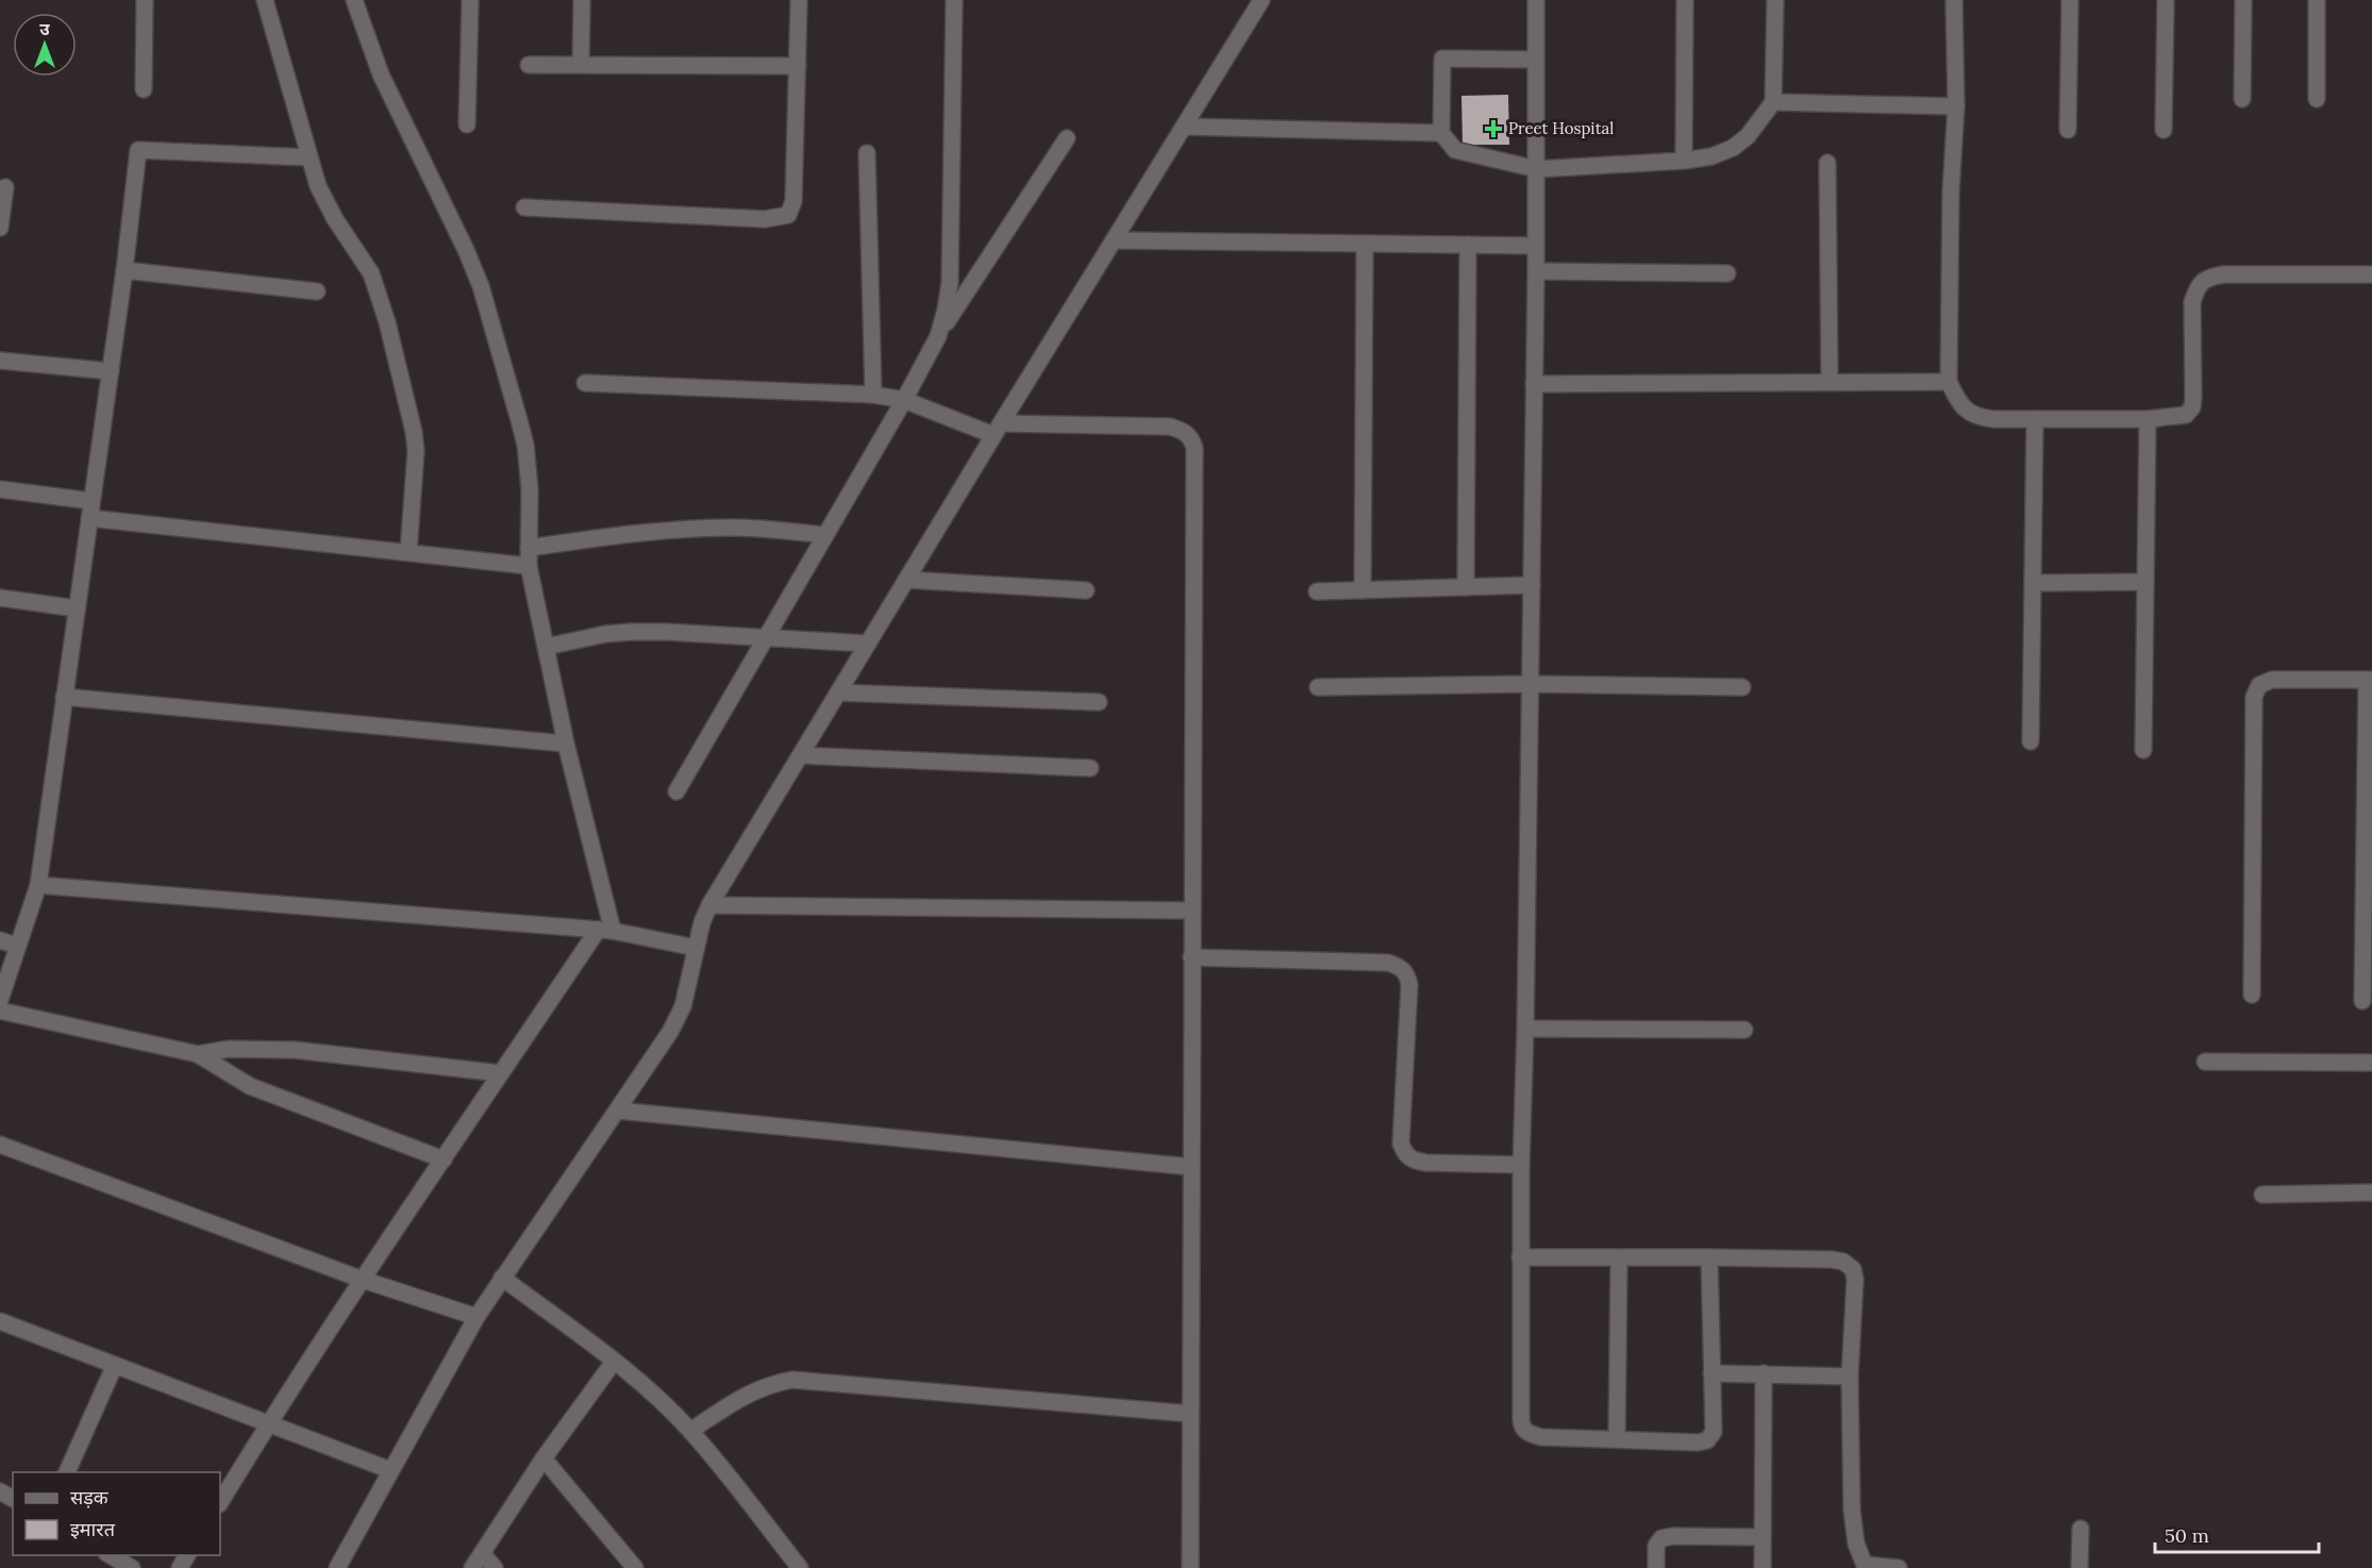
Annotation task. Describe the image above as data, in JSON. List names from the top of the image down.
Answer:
{
  "places": {
    "health": ["Preet Hospital"]
  },
  "legend": ["सड़क", "इमारत"],
  "scale_bar": "50 m",
  "north": "top"
}
